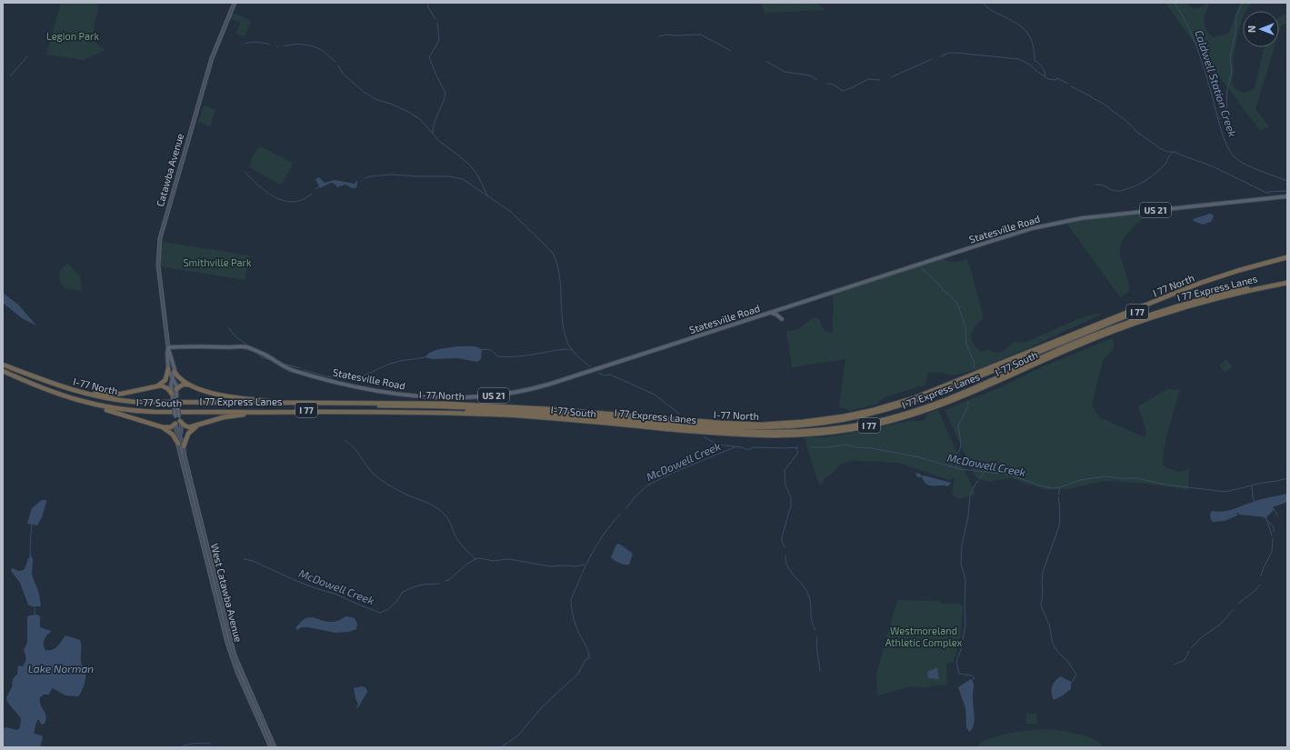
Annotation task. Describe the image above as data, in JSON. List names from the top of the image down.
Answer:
{
  "streets": {
    "highway": [
      "I 77 North",
      "I 77 Express Lanes",
      "I 77",
      "I-77 South",
      "I-77 North"
    ],
    "main road": [
      "Catawba Avenue",
      "US 21",
      "Statesville Road",
      "West Catawba Avenue"
    ]
  },
  "crossings": [
    ["Catawba Avenue", "Statesville Road"],
    ["Catawba Avenue", "West Catawba Avenue"],
    ["I 77 North", "I 77 Express Lanes"],
    ["I 77 North", "I-77 North"],
    ["I 77 Express Lanes", "I 77"],
    ["I 77 Express Lanes", "I-77 South"],
    ["I 77 Express Lanes", "I-77 North"],
    ["I 77", "I-77 South"]
  ],
  "water": ["Caldwell Station Creek", "McDowell Creek", "Lake Norman"],
  "parks": ["Legion Park", "Smithville Park", "Westmoreland Athletic Complex"],
  "north": "left"
}
